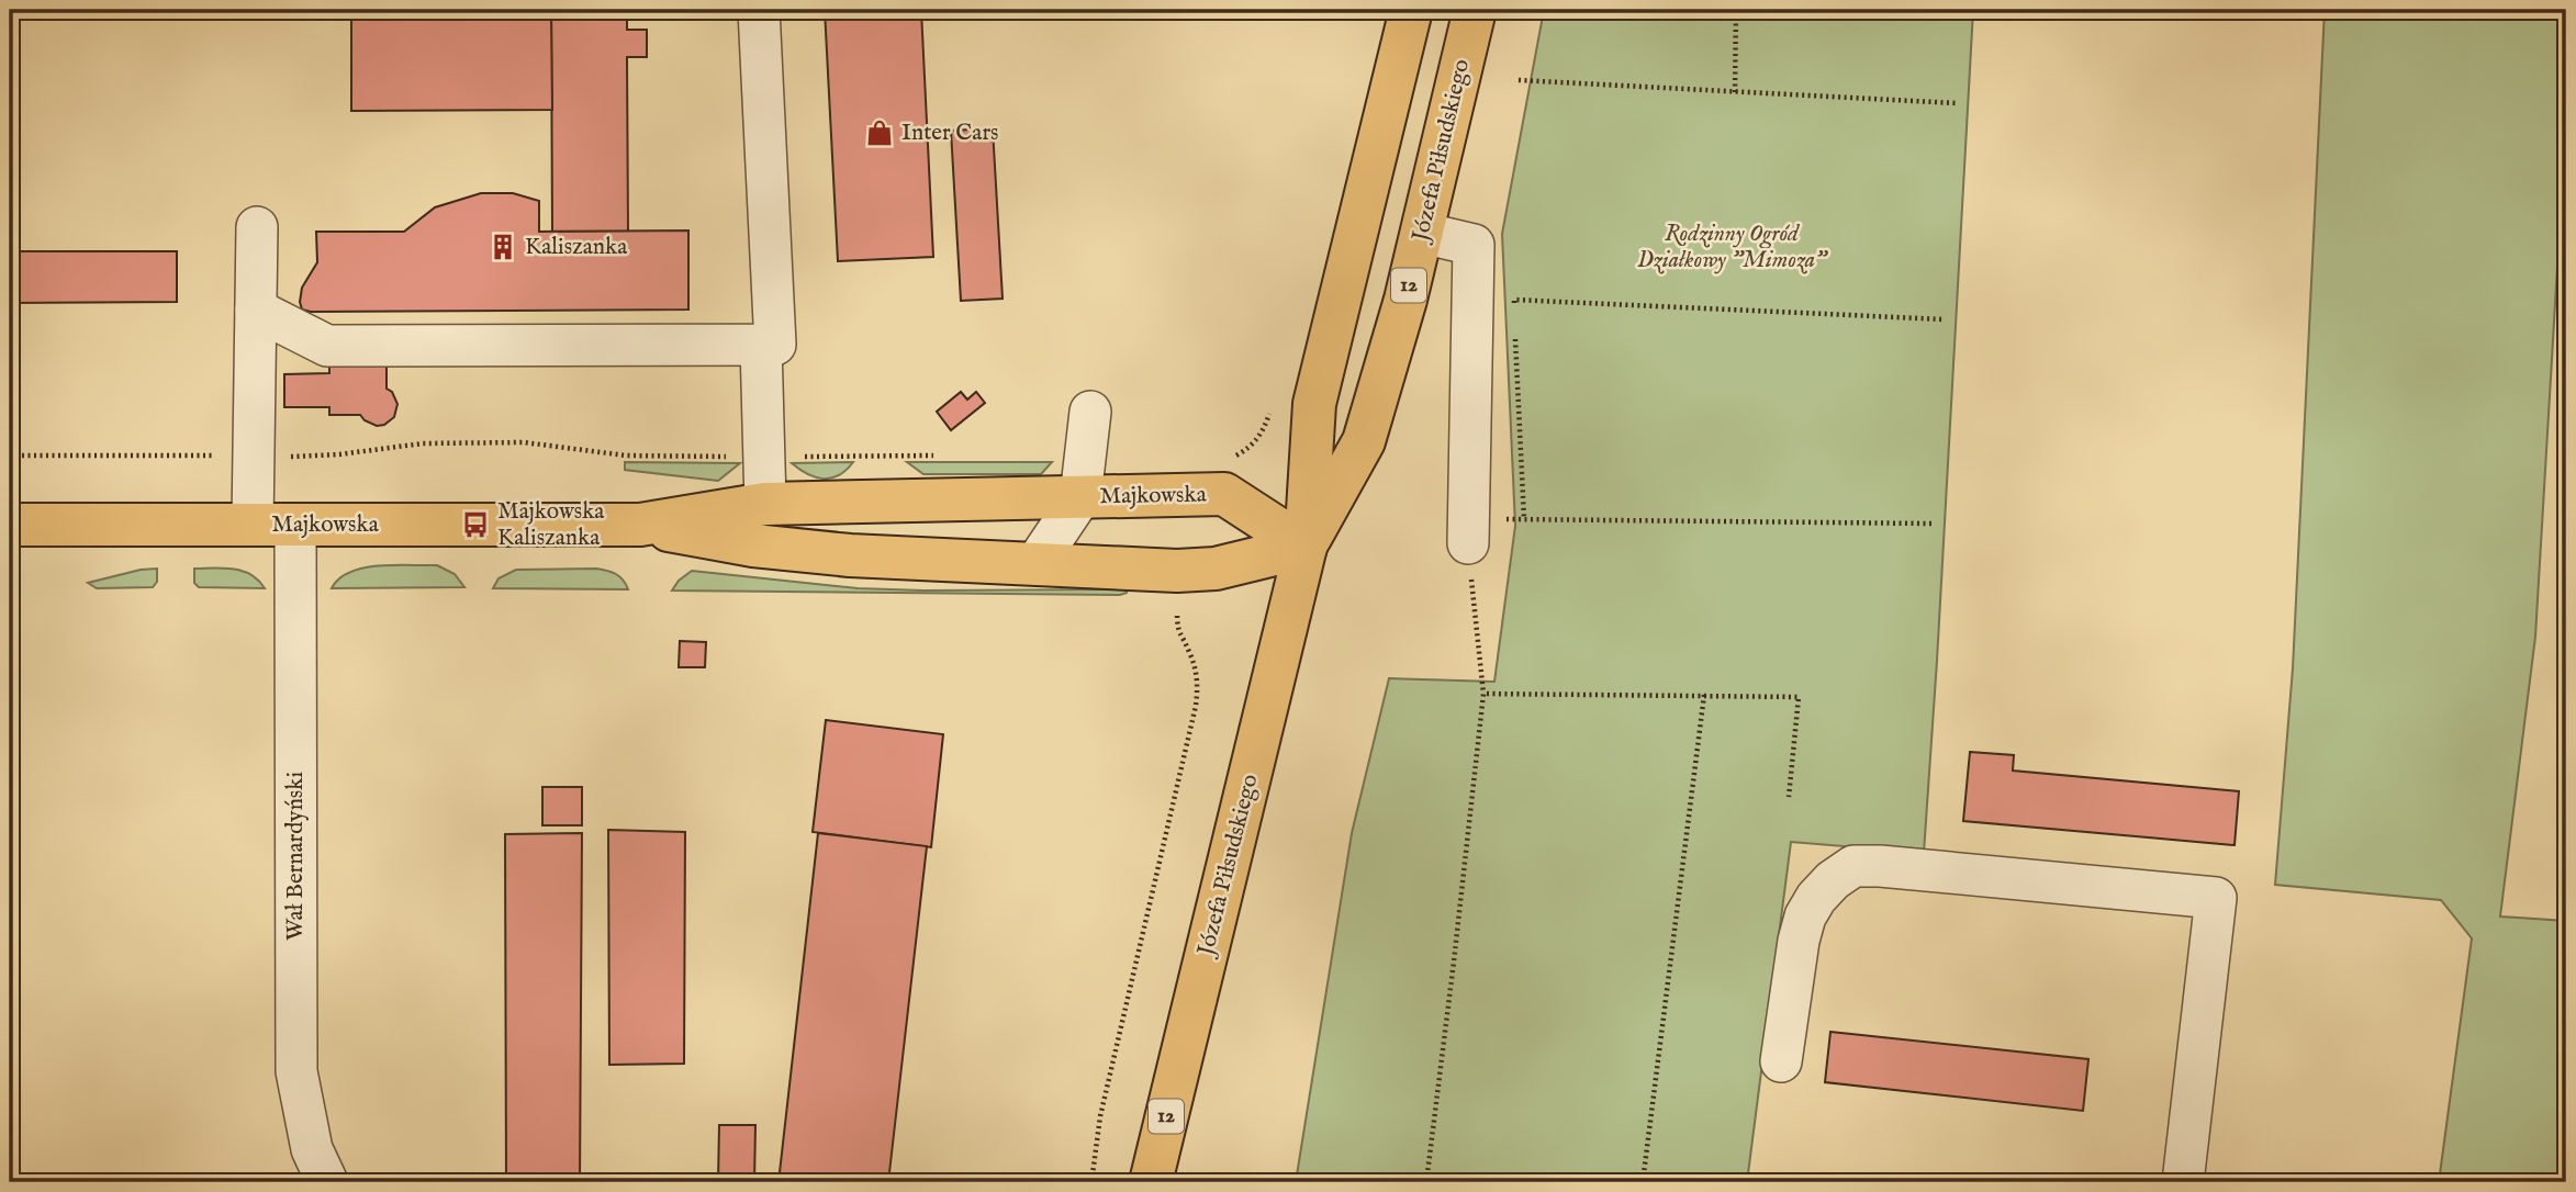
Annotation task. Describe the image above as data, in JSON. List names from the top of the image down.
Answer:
{
  "streets": {
    "main road": ["Józefa Piłsudskiego", "12", "Majkowska"],
    "street": ["Wał Bernardyński"]
  },
  "crossings": [
    ["Józefa Piłsudskiego", "Majkowska"],
    ["Majkowska", "Wał Bernardyński"]
  ],
  "parks": ["Rodzinny Ogród Działkowy \"Mimoza\""],
  "places": {
    "shop": ["Inter Cars"],
    "building": ["Kaliszanka"],
    "bus stop": ["Majkowska Kaliszanka"]
  }
}
